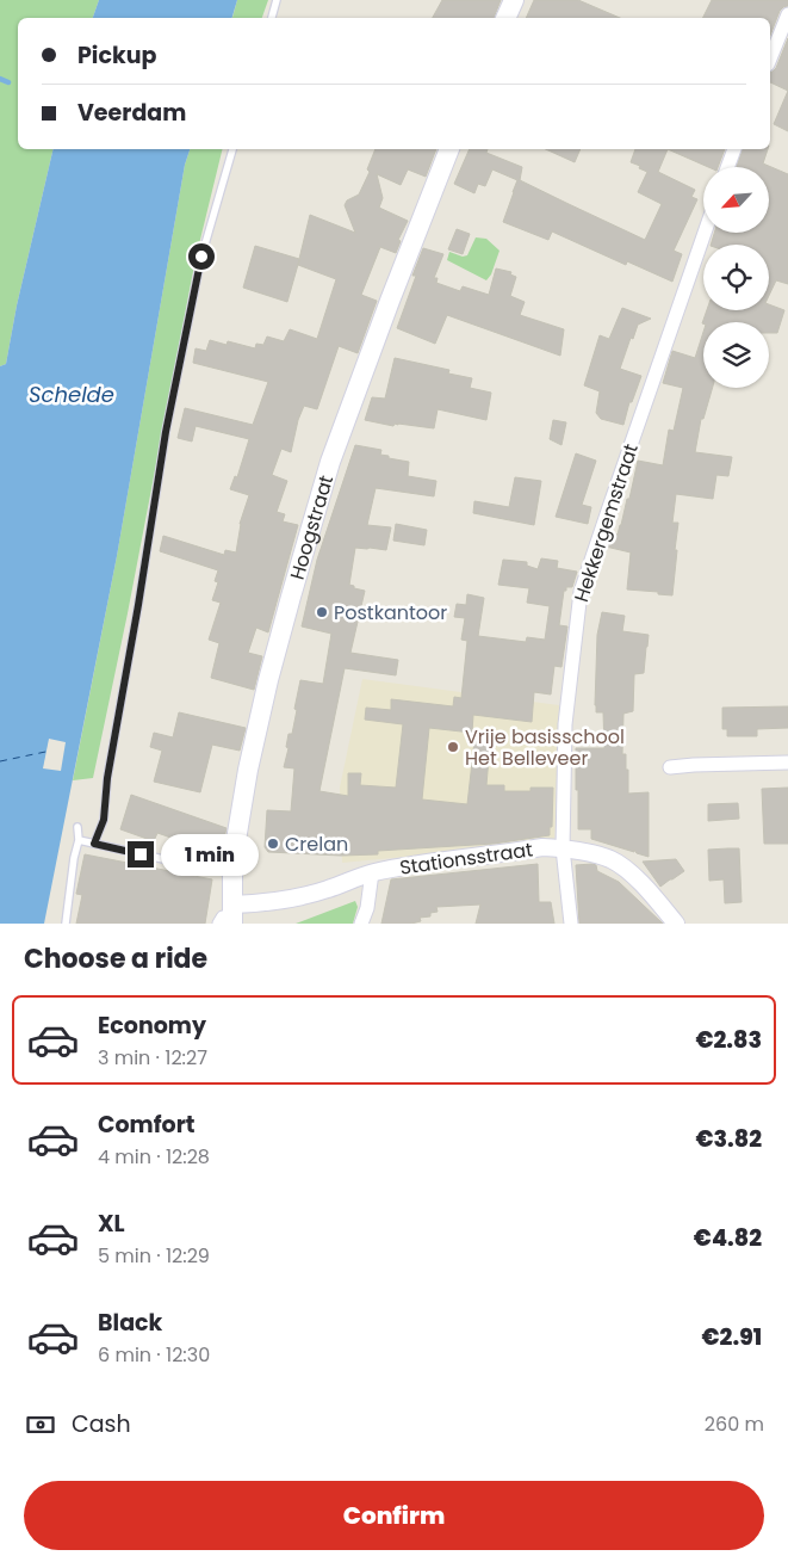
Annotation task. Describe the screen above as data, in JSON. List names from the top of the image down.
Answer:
{
  "streets": {
    "main road": ["Hoogstraat"],
    "street": ["Hekkergemstraat", "Stationsstraat"]
  },
  "crossings": [
    ["Hekkergemstraat", "Stationsstraat"],
    ["Hoogstraat", "Stationsstraat"]
  ],
  "water": ["Schelde"],
  "places": ["Postkantoor", "Vrije basisschool Het Belleveer", "Crelan"],
  "north": "bottom left",
  "page": {
    "banner": ["Pickup", "Veerdam"],
    "bubble": "1 min",
    "heading": "Choose a ride",
    "list": [
      {
        "name": "Economy",
        "note": "3 min · 12:27",
        "value": "€2.83"
      },
      {
        "name": "Comfort",
        "note": "4 min · 12:28",
        "value": "€3.82"
      },
      {
        "name": "XL",
        "note": "5 min · 12:29",
        "value": "€4.82"
      },
      {
        "name": "Black",
        "note": "6 min · 12:30",
        "value": "€2.91"
      }
    ],
    "pay": ["Cash", "260 m"],
    "buttons": "Confirm"
  }
}
